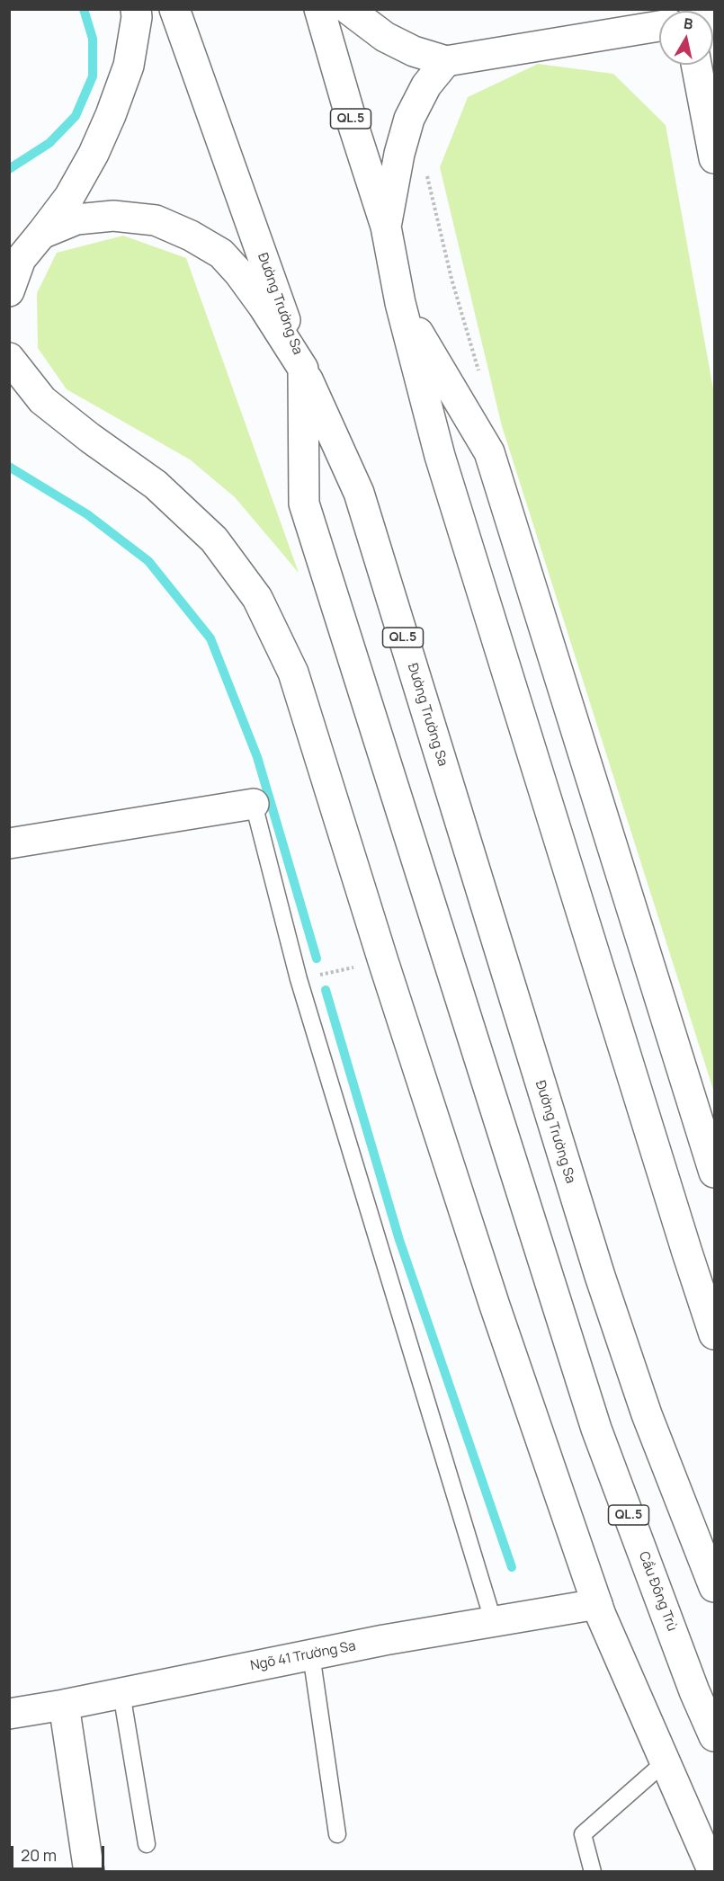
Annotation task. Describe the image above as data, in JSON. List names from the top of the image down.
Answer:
{
  "streets": {
    "main road": [
      "QL.5",
      "Đường Trường Sa",
      "Cầu Đông Trù",
      "Ngõ 41 Trường Sa"
    ]
  },
  "crossings": [
    ["Đường Trường Sa", "Cầu Đông Trù"]
  ],
  "scale_bar": "20 m",
  "north": "top"
}
